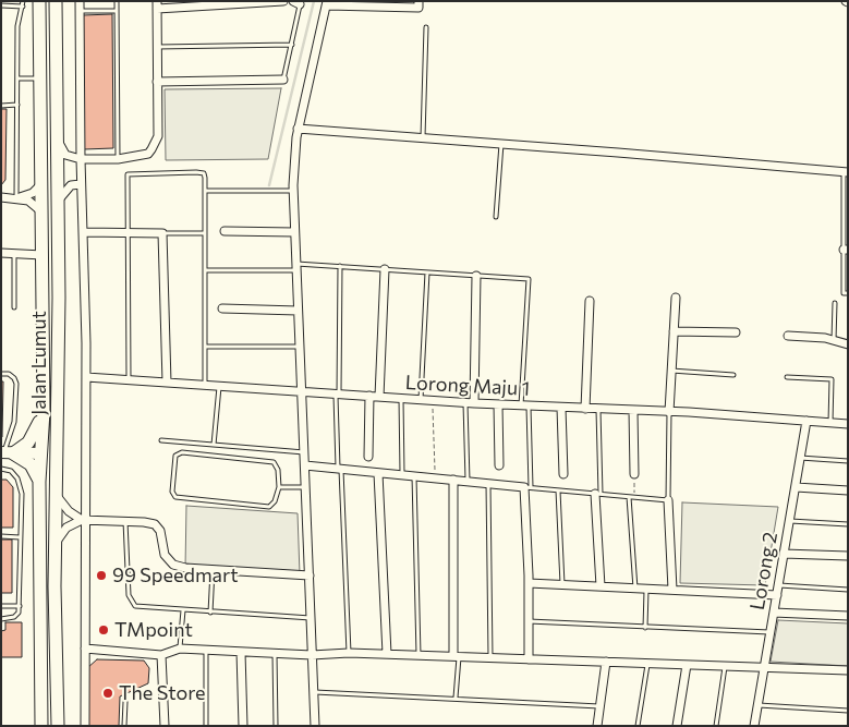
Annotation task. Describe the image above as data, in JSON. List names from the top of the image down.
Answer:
{
  "streets": {
    "main road": ["Jalan Lumut"],
    "street": ["Lorong Maju 1", "Lorong 2"]
  },
  "crossings": [
    ["Lorong Maju 1", "Lorong 2"]
  ],
  "places": ["99 Speedmart", "TMpoint", "The Store"]
}
